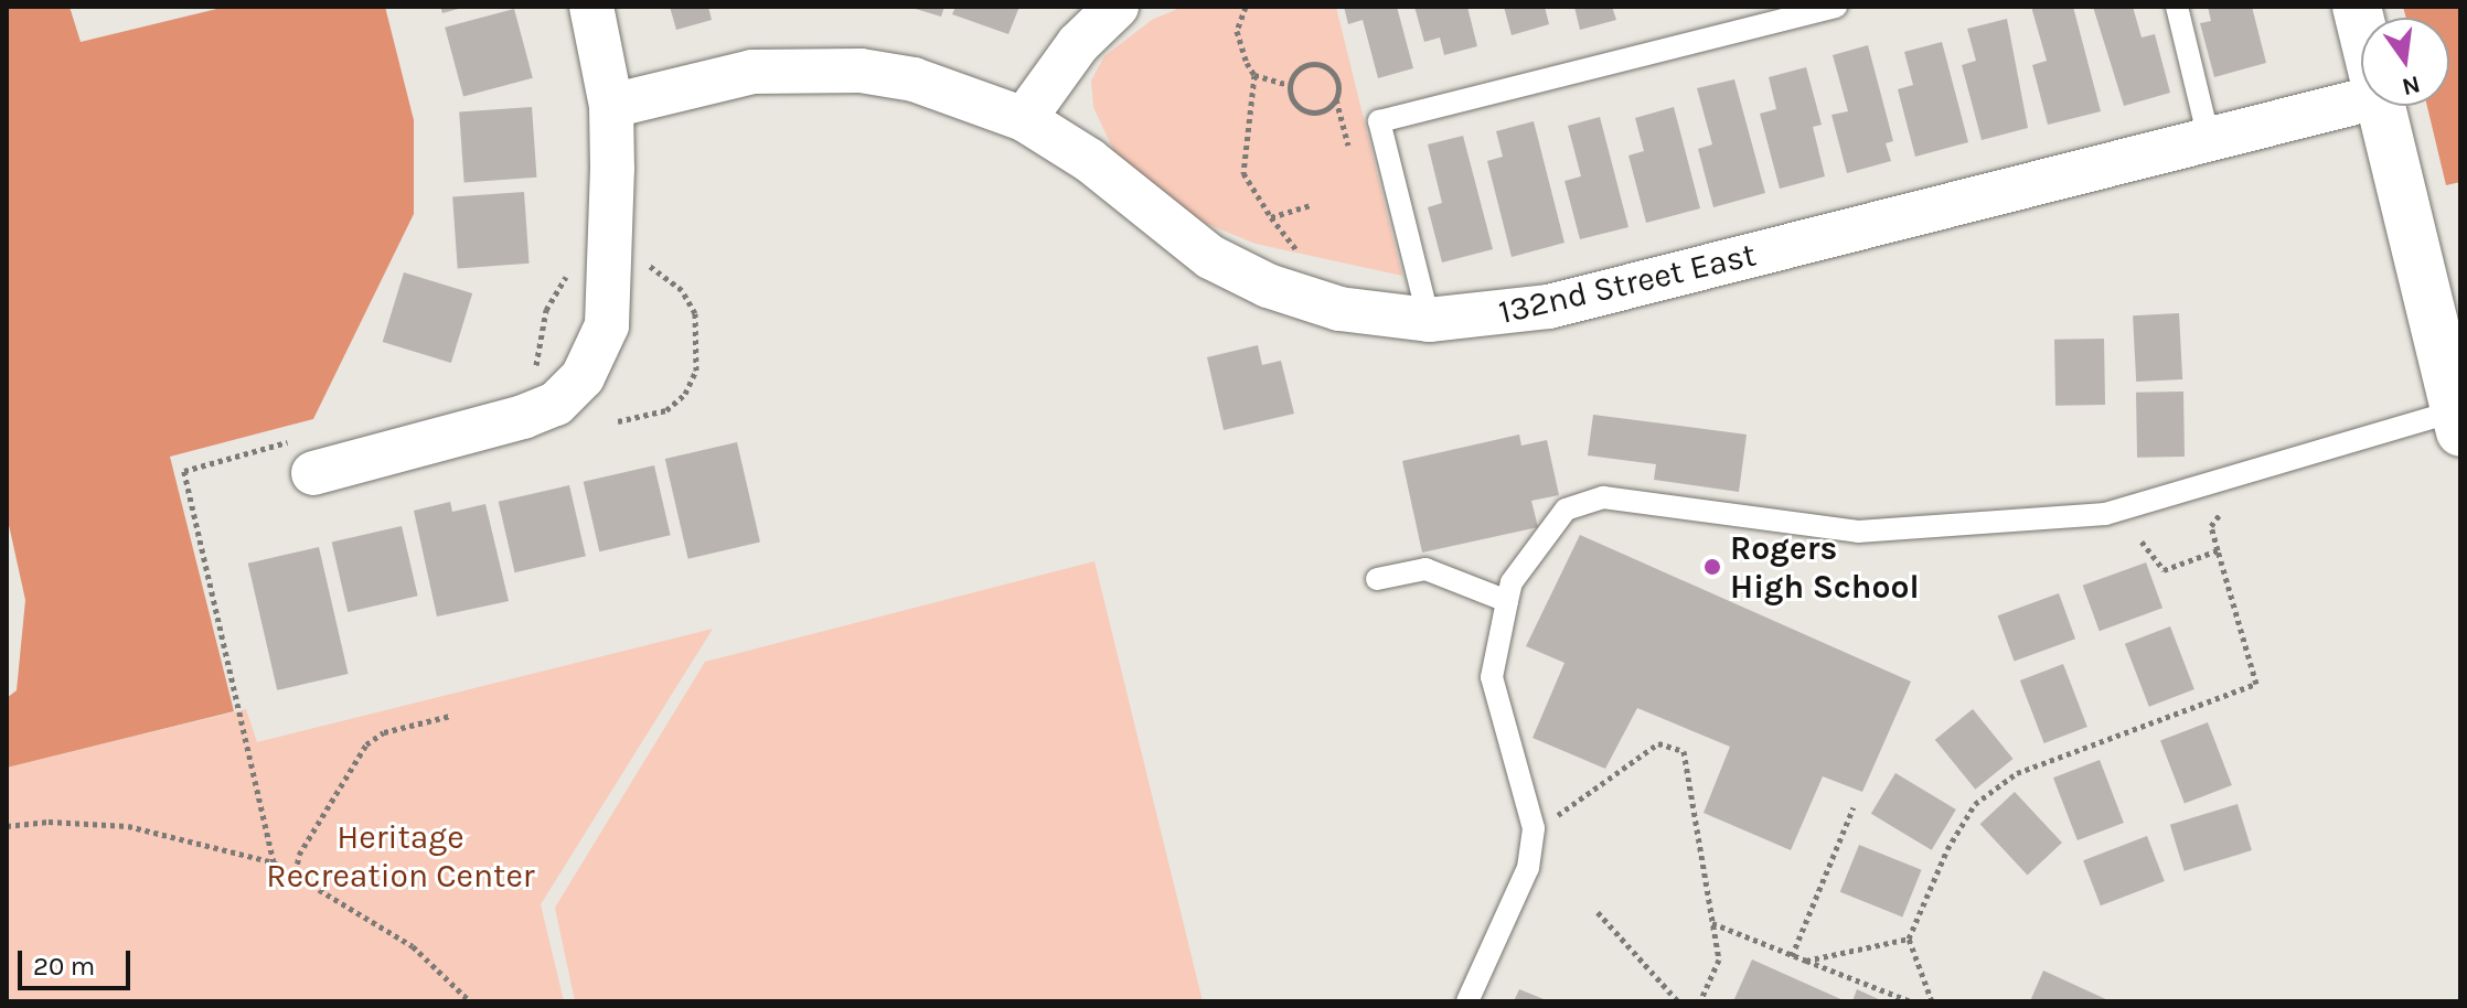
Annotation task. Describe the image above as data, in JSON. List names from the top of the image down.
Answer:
{
  "streets": {
    "street": ["132nd Street East"]
  },
  "parks": ["Heritage Recreation Center"],
  "places": ["Rogers High School"],
  "scale_bar": "20 m",
  "north": "bottom"
}
